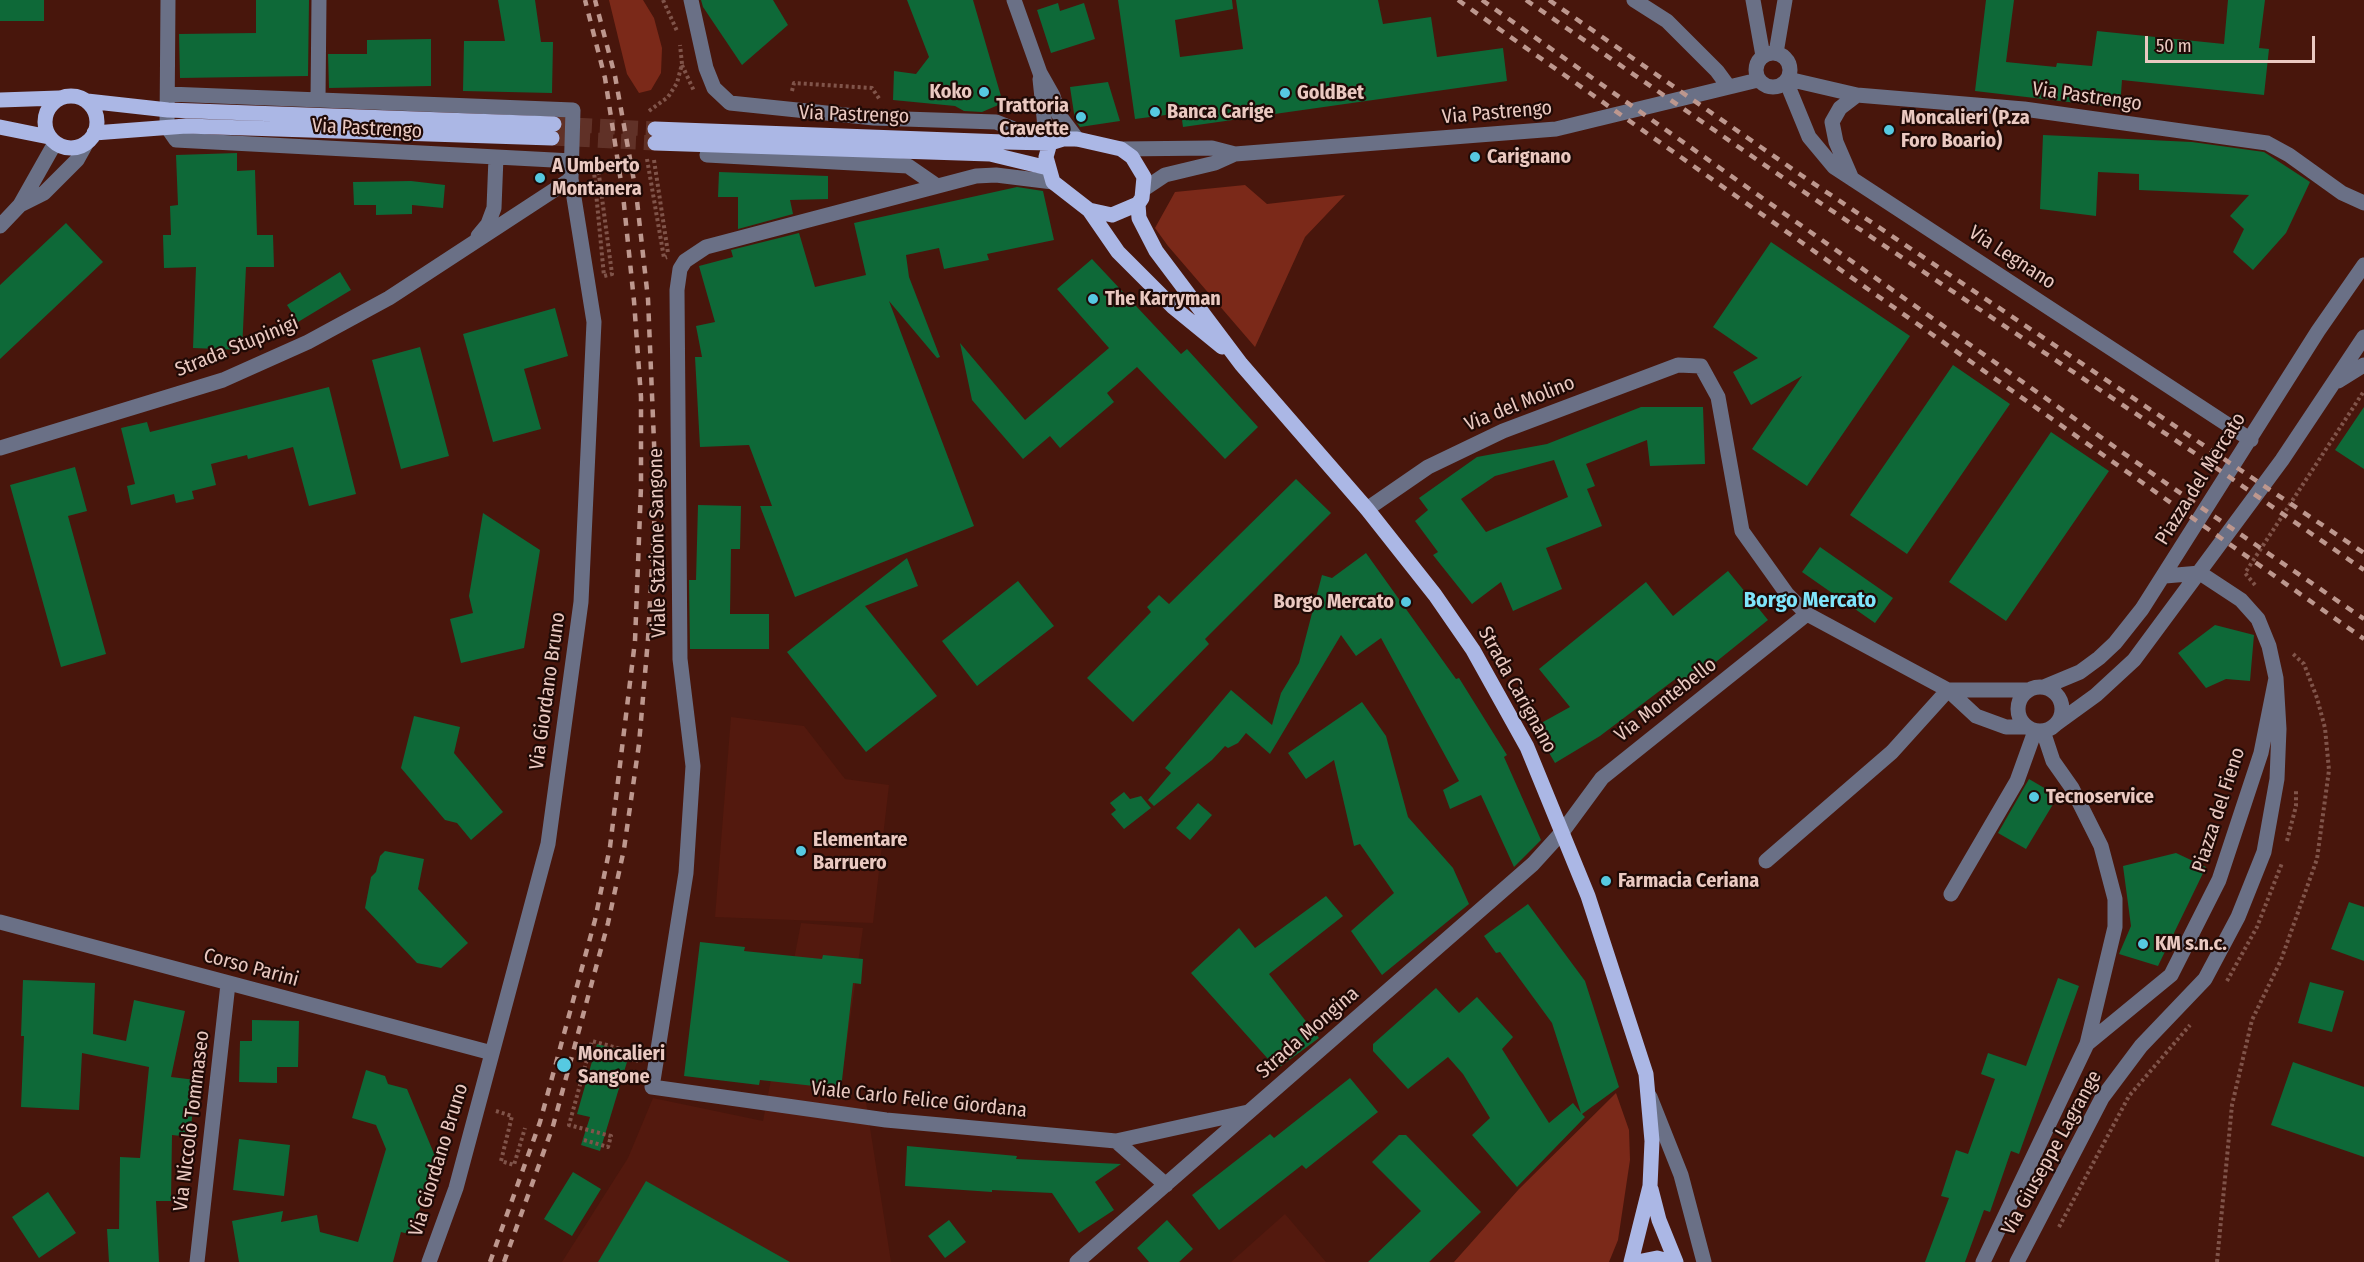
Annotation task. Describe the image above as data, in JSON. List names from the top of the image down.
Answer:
{
  "streets": {
    "main road": ["Via Pastrengo", "Strada Carignano"],
    "street": [
      "Via Legnano",
      "Strada Stupinigi",
      "Via del Molino",
      "Piazza del Mercato",
      "Viale Stazione Sangone",
      "Via Giordano Bruno",
      "Via Montebello",
      "Piazza del Fieno",
      "Corso Parini",
      "Strada Mongina",
      "Viale Carlo Felice Giordana",
      "Via Niccolò Tommaseo",
      "Via Giuseppe Lagrange"
    ]
  },
  "crossings": [
    ["Via Pastrengo", "Via Legnano"],
    ["Via Pastrengo", "Strada Stupinigi"],
    ["Via Pastrengo", "Viale Stazione Sangone"],
    ["Via Pastrengo", "Strada Carignano"],
    ["Via Pastrengo", "Via Giordano Bruno"],
    ["Via Legnano", "Piazza del Mercato"],
    ["Strada Stupinigi", "Via Giordano Bruno"],
    ["Via del Molino", "Piazza del Mercato"],
    ["Via del Molino", "Strada Carignano"],
    ["Piazza del Mercato", "Via Montebello"],
    ["Piazza del Mercato", "Via Giuseppe Lagrange"],
    ["Viale Stazione Sangone", "Strada Carignano"],
    ["Viale Stazione Sangone", "Viale Carlo Felice Giordana"],
    ["Strada Carignano", "Via Montebello"],
    ["Strada Carignano", "Strada Mongina"],
    ["Via Giordano Bruno", "Corso Parini"],
    ["Via Montebello", "Strada Mongina"],
    ["Piazza del Fieno", "Via Giuseppe Lagrange"],
    ["Corso Parini", "Via Niccolò Tommaseo"],
    ["Strada Mongina", "Viale Carlo Felice Giordana"]
  ],
  "districts": ["Borgo Mercato"],
  "places": [
    "Koko",
    "GoldBet",
    "Banca Carige",
    "Trattoria Cravette",
    "Moncalieri (P.za Foro Boario)",
    "Carignano",
    "A Umberto Montanera",
    "The Karryman",
    "Borgo Mercato",
    "Tecnoservice",
    "Elementare Barruero",
    "Farmacia Ceriana",
    "KM s.n.c.",
    "Moncalieri Sangone"
  ],
  "scale_bar": "50 m"
}
